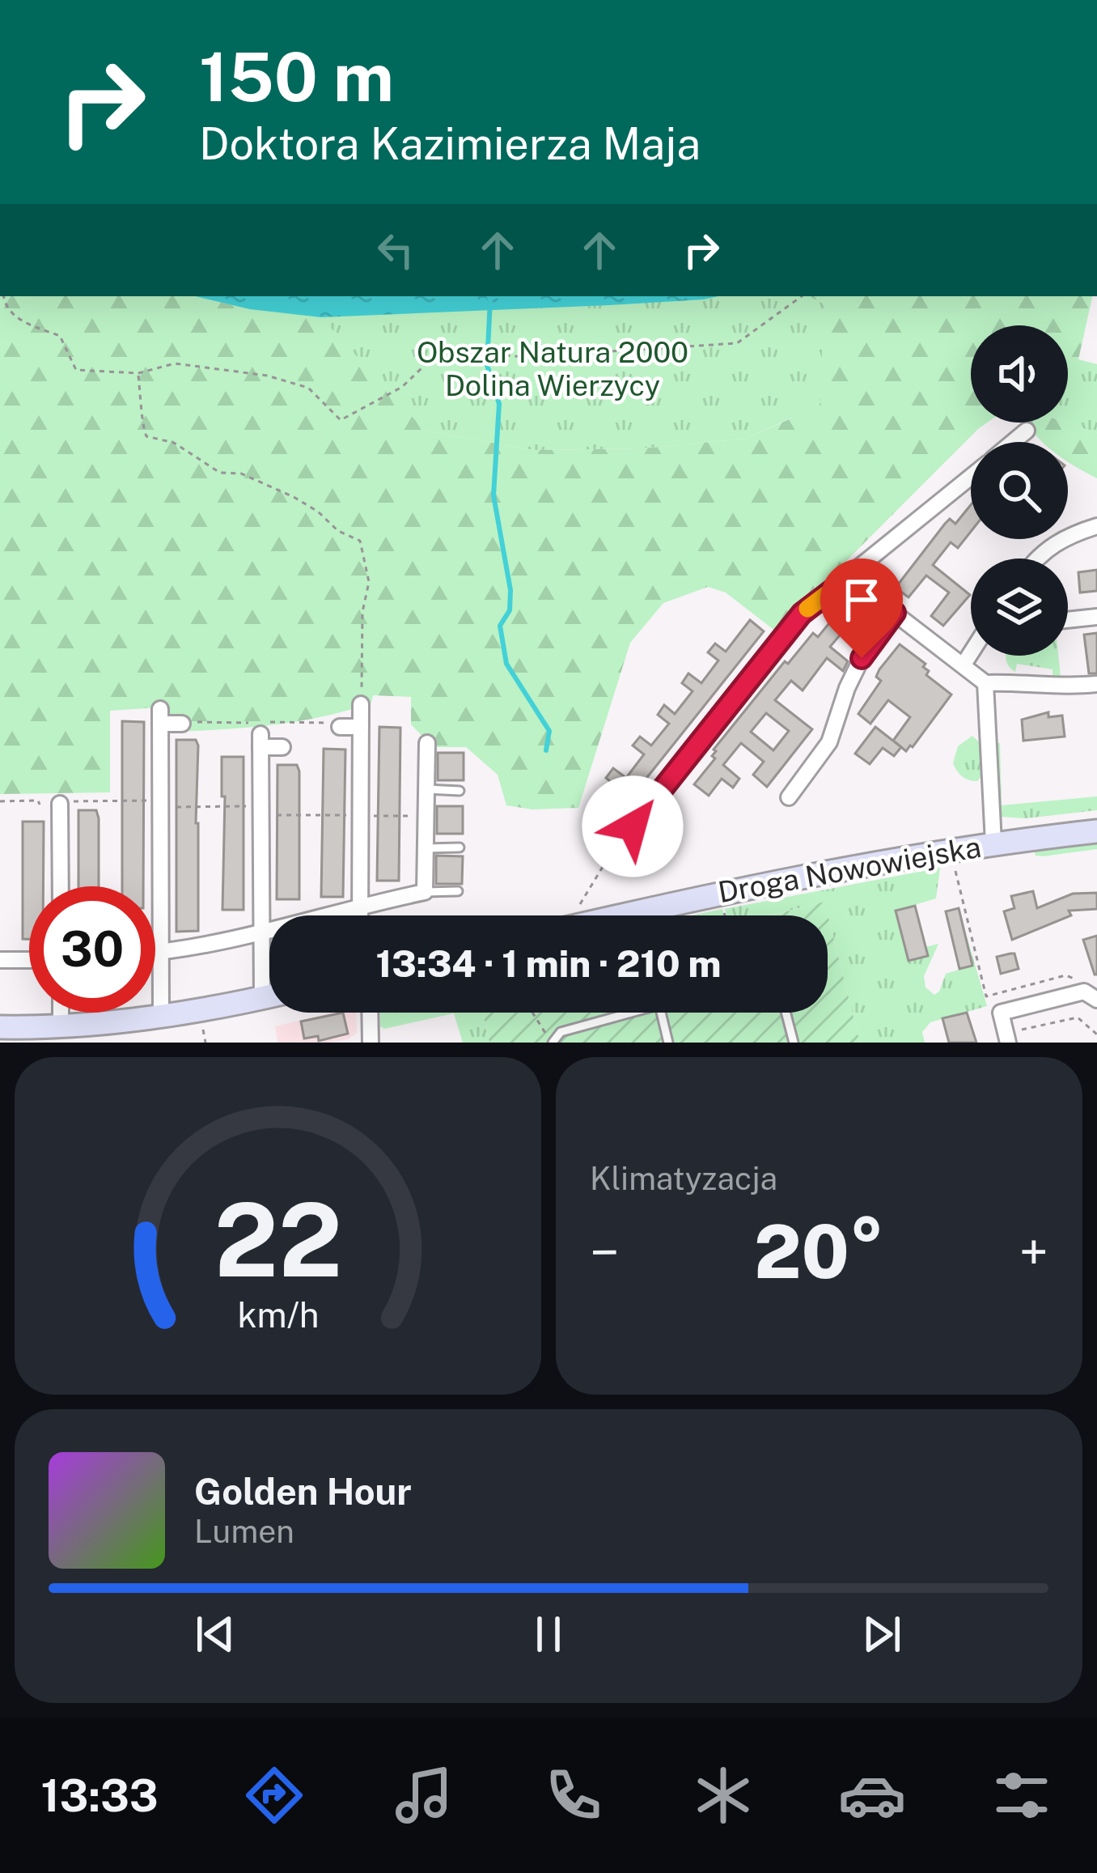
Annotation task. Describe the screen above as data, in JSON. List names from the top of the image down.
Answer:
{
  "streets": {
    "street": ["Droga Nowowiejska"]
  },
  "parks": ["Obszar Natura 2000 Dolina Wierzycy"],
  "page": {
    "turn": ["150 m", "Doktora Kazimierza Maja"],
    "limit": "30",
    "trip": "13:34 · 1 min · 210 m",
    "tile": "Klimatyzacja",
    "heat": ["−", "20°", "+"],
    "song": ["Golden Hour", "Lumen"],
    "tabs": "13:33",
    "gauge": ["22", "km/h"]
  }
}
